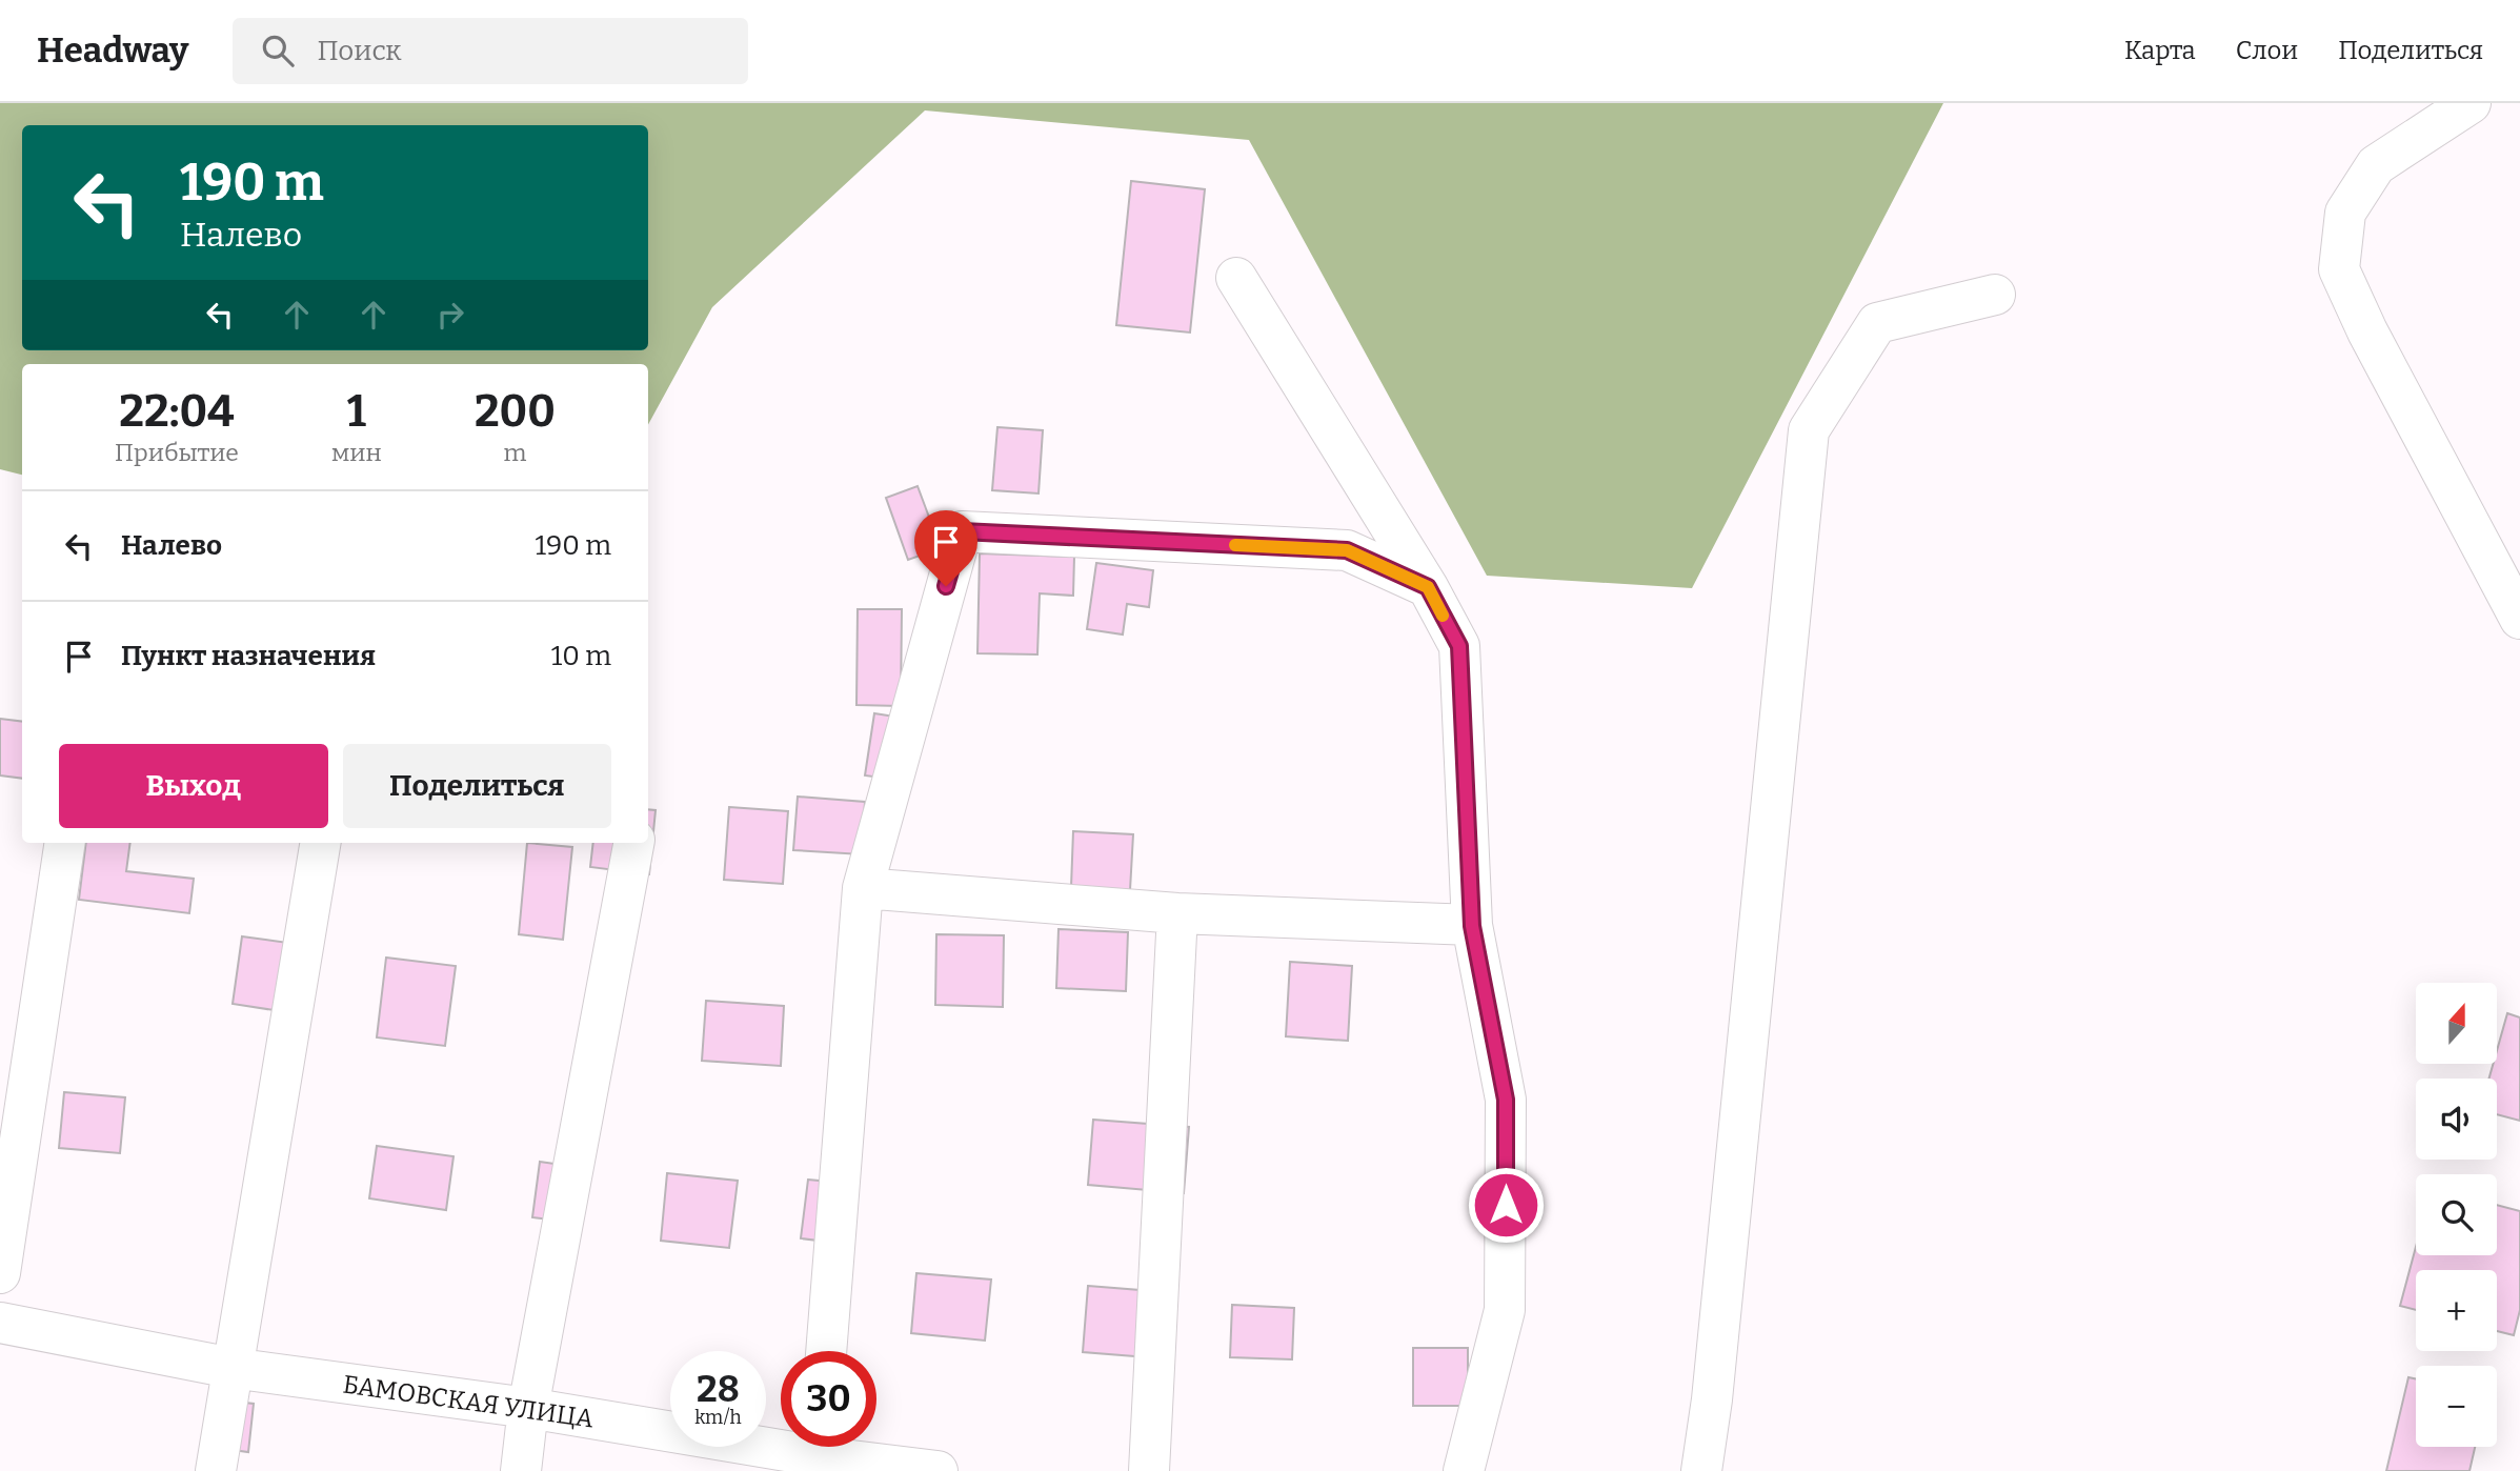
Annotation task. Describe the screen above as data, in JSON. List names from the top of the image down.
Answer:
{
  "streets": {
    "street": ["БАМОВСКАЯ УЛИЦА"]
  },
  "north": "top",
  "page": {
    "header": "Headway",
    "search": "Поиск",
    "nav": ["Карта", "Слои", "Поделиться"],
    "turn": ["190 m", "Налево"],
    "eta": [
      "22:04",
      "Прибытие",
      "1",
      "мин",
      "200",
      "m"
    ],
    "list": [
      {
        "name": "Налево",
        "value": "190 m"
      },
      {
        "name": "Пункт назначения",
        "value": "10 m"
      }
    ],
    "buttons": ["Выход", "Поделиться"],
    "map_buttons": ["+", "−"],
    "speed": "28 km/h",
    "limit": "30"
  }
}
